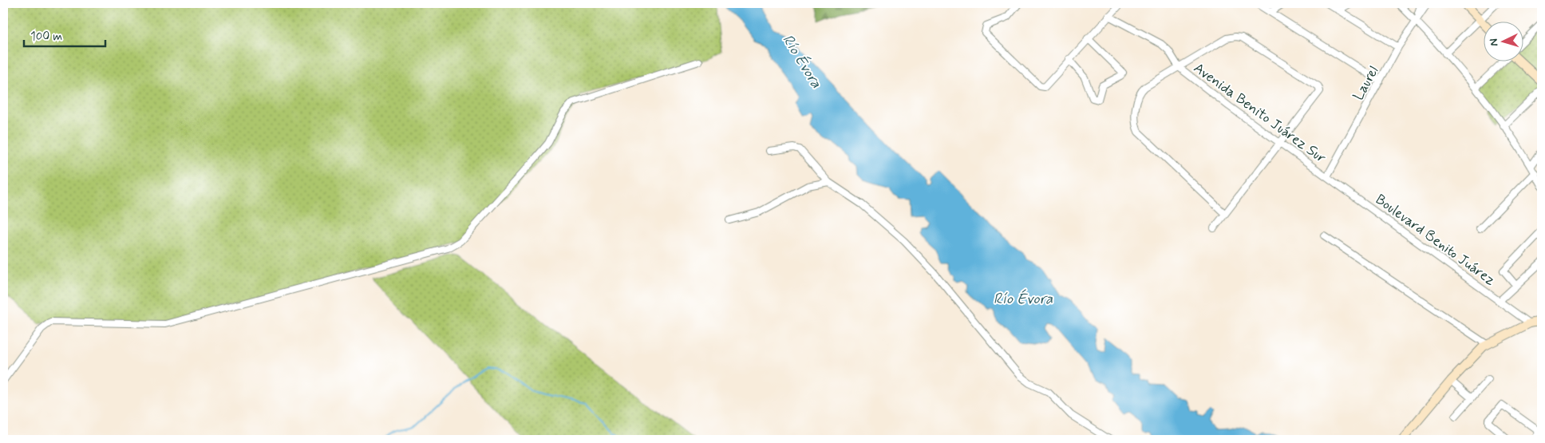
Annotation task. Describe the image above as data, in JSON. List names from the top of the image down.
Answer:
{
  "streets": {
    "street": ["Laurel", "Avenida Benito Juárez Sur", "Boulevard Benito Juárez"]
  },
  "crossings": [
    ["Laurel", "Avenida Benito Juárez Sur"],
    ["Laurel", "Boulevard Benito Juárez"],
    ["Avenida Benito Juárez Sur", "Boulevard Benito Juárez"]
  ],
  "water": ["Río Évora"],
  "scale_bar": "100 m",
  "north": "left"
}
